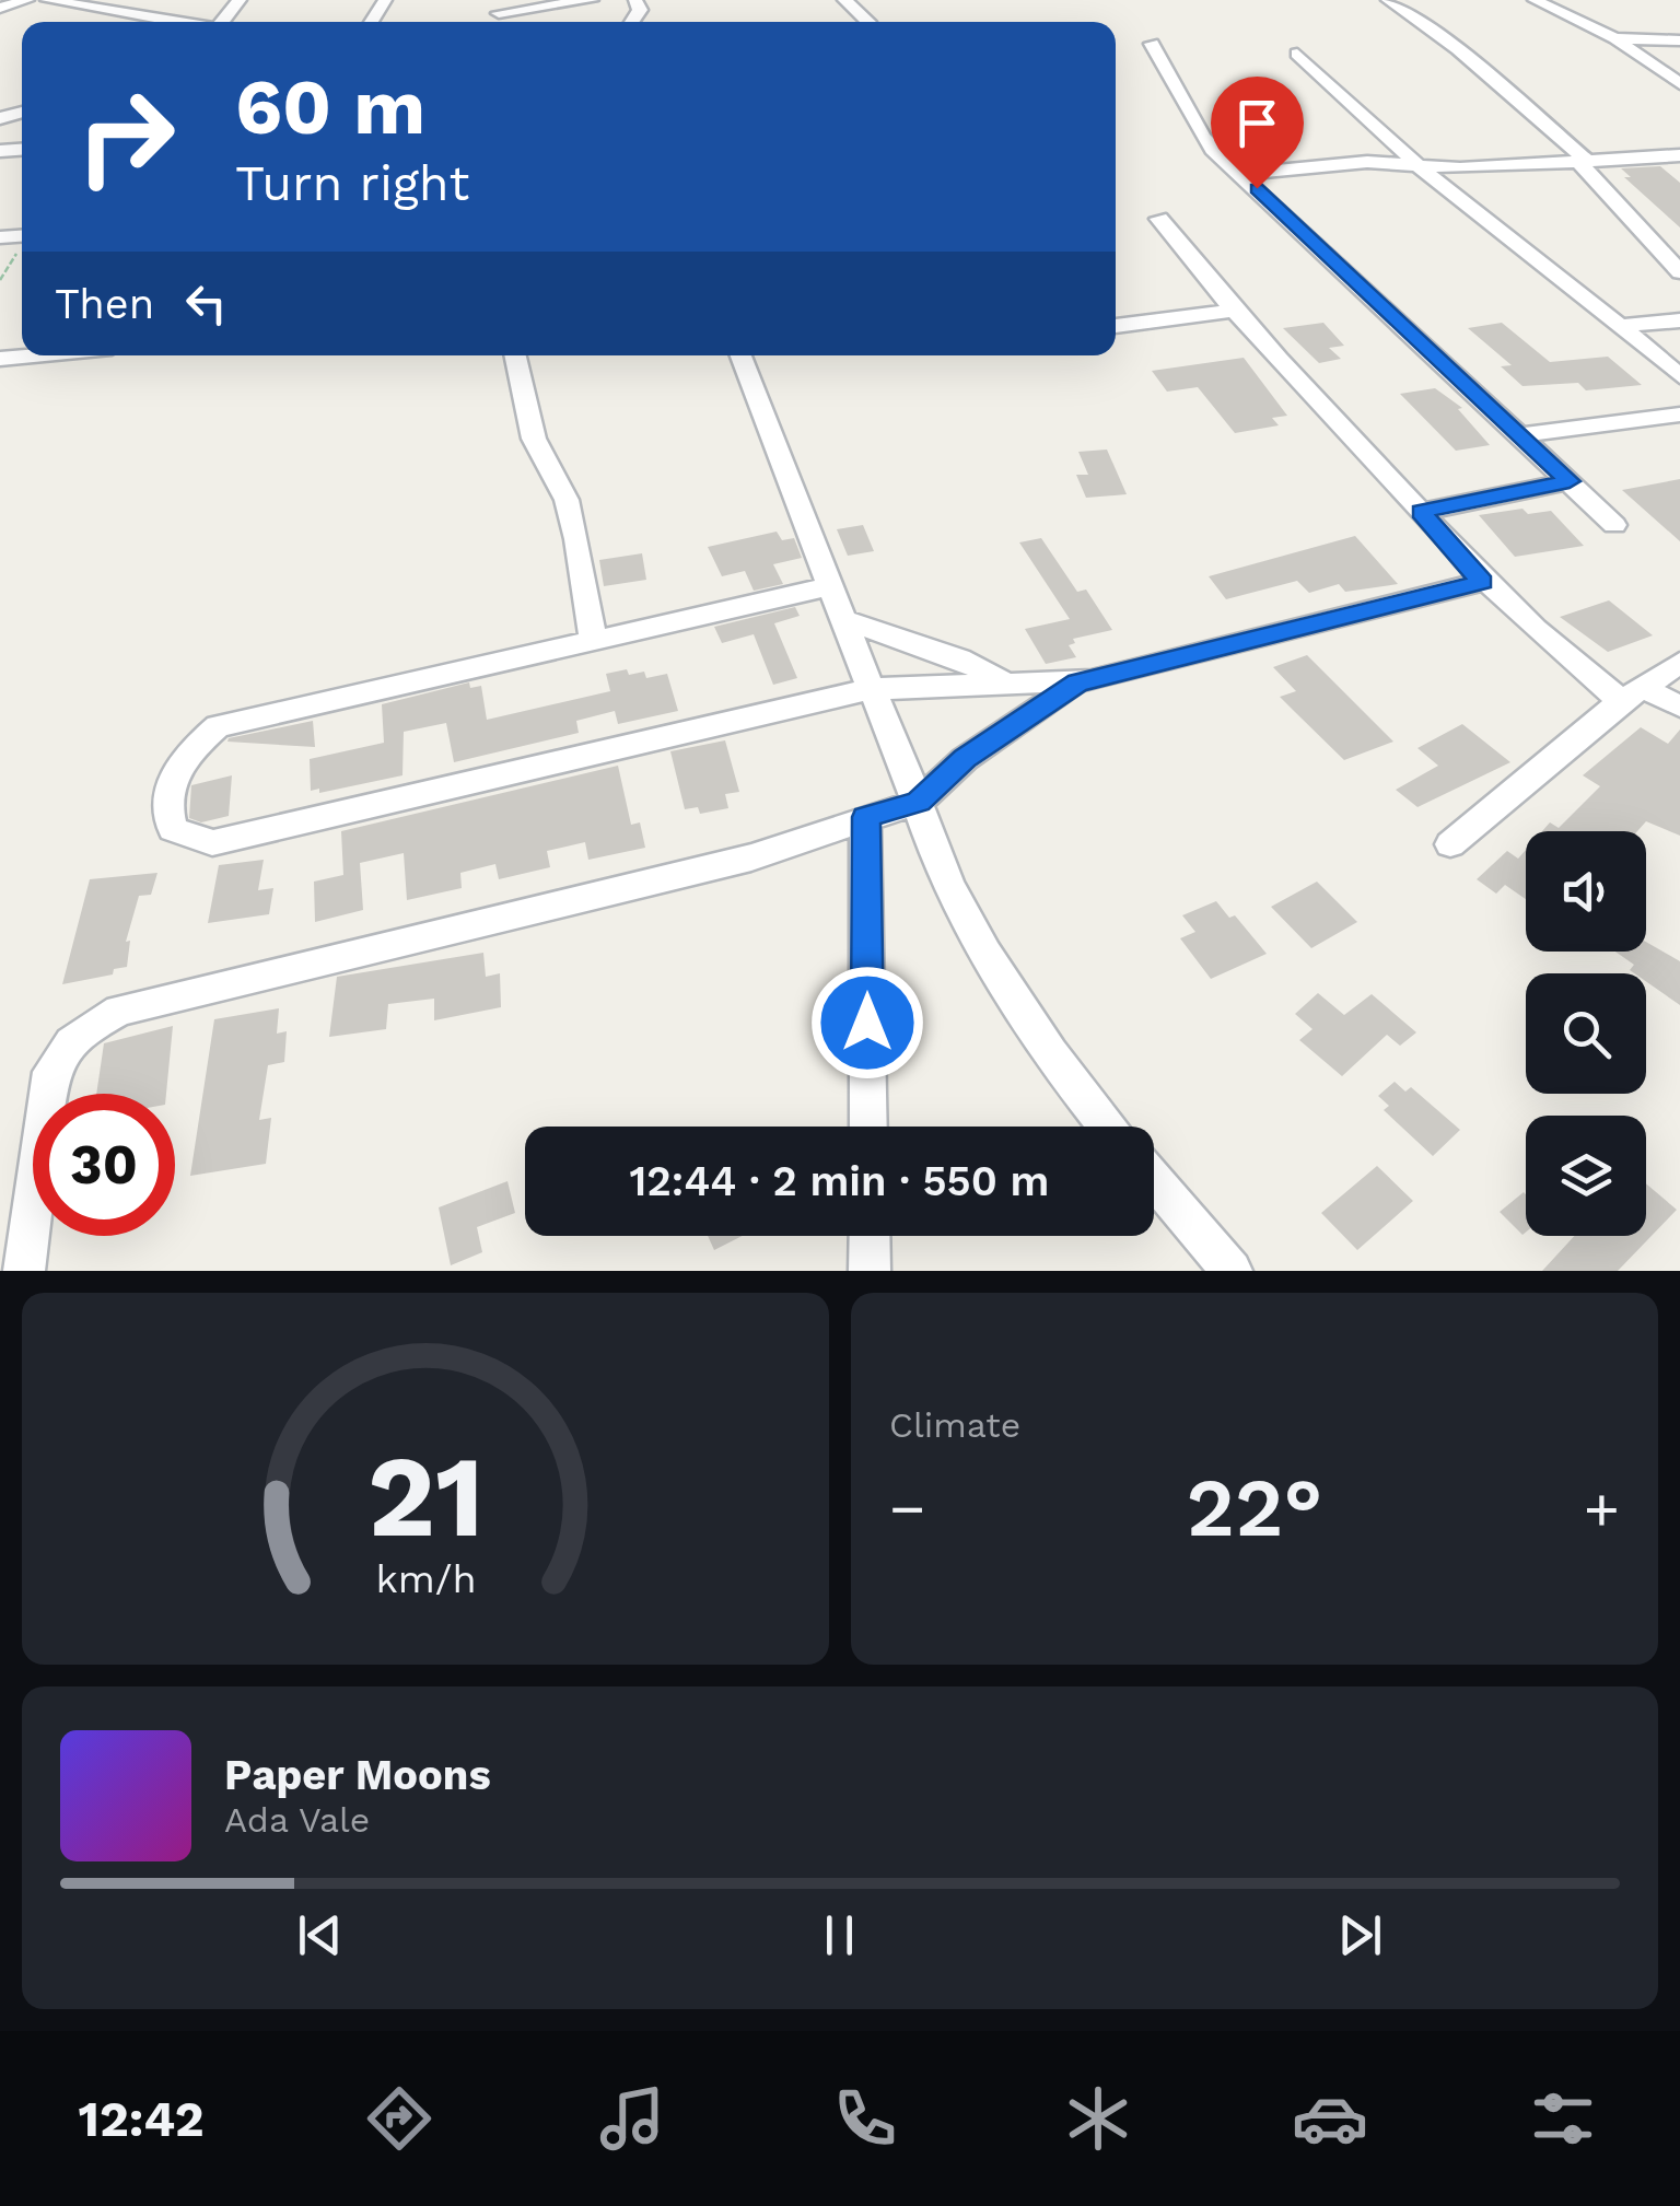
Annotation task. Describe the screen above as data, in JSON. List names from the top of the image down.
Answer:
{
  "page": {
    "turn": ["60 m", "Turn right"],
    "then": "Then",
    "limit": "30",
    "trip": "12:44 · 2 min · 550 m",
    "tile": "Climate",
    "heat": ["−", "22°", "+"],
    "song": ["Paper Moons", "Ada Vale"],
    "tabs": "12:42",
    "gauge": ["21", "km/h"]
  }
}
